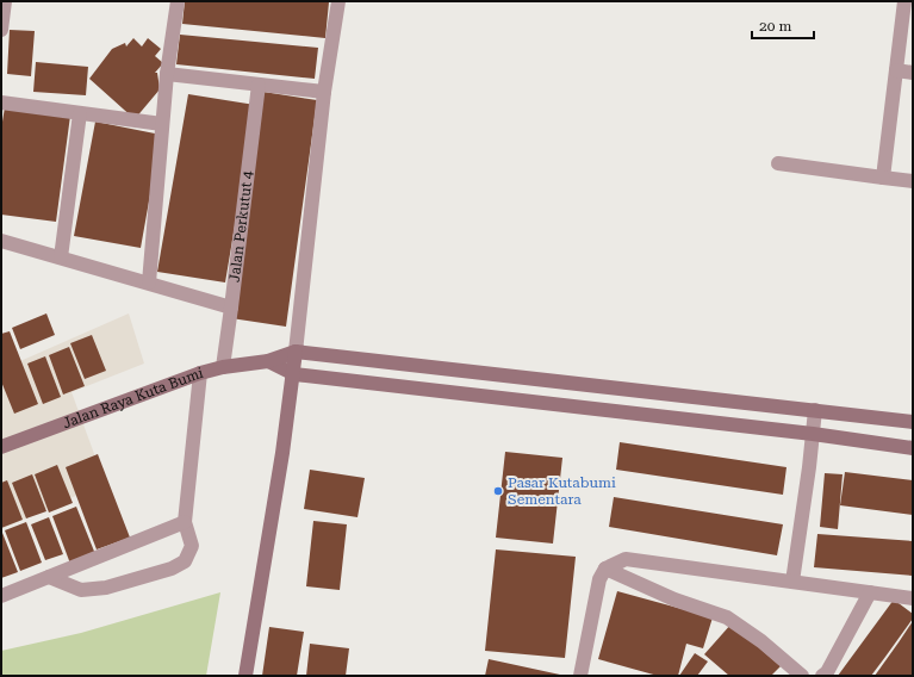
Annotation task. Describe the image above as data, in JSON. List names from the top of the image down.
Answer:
{
  "streets": {
    "street": ["Jalan Perkutut 4", "Jalan Raya Kuta Bumi"]
  },
  "crossings": [
    ["Jalan Perkutut 4", "Jalan Raya Kuta Bumi"]
  ],
  "places": ["Pasar Kutabumi Sementara"],
  "scale_bar": "20 m"
}
